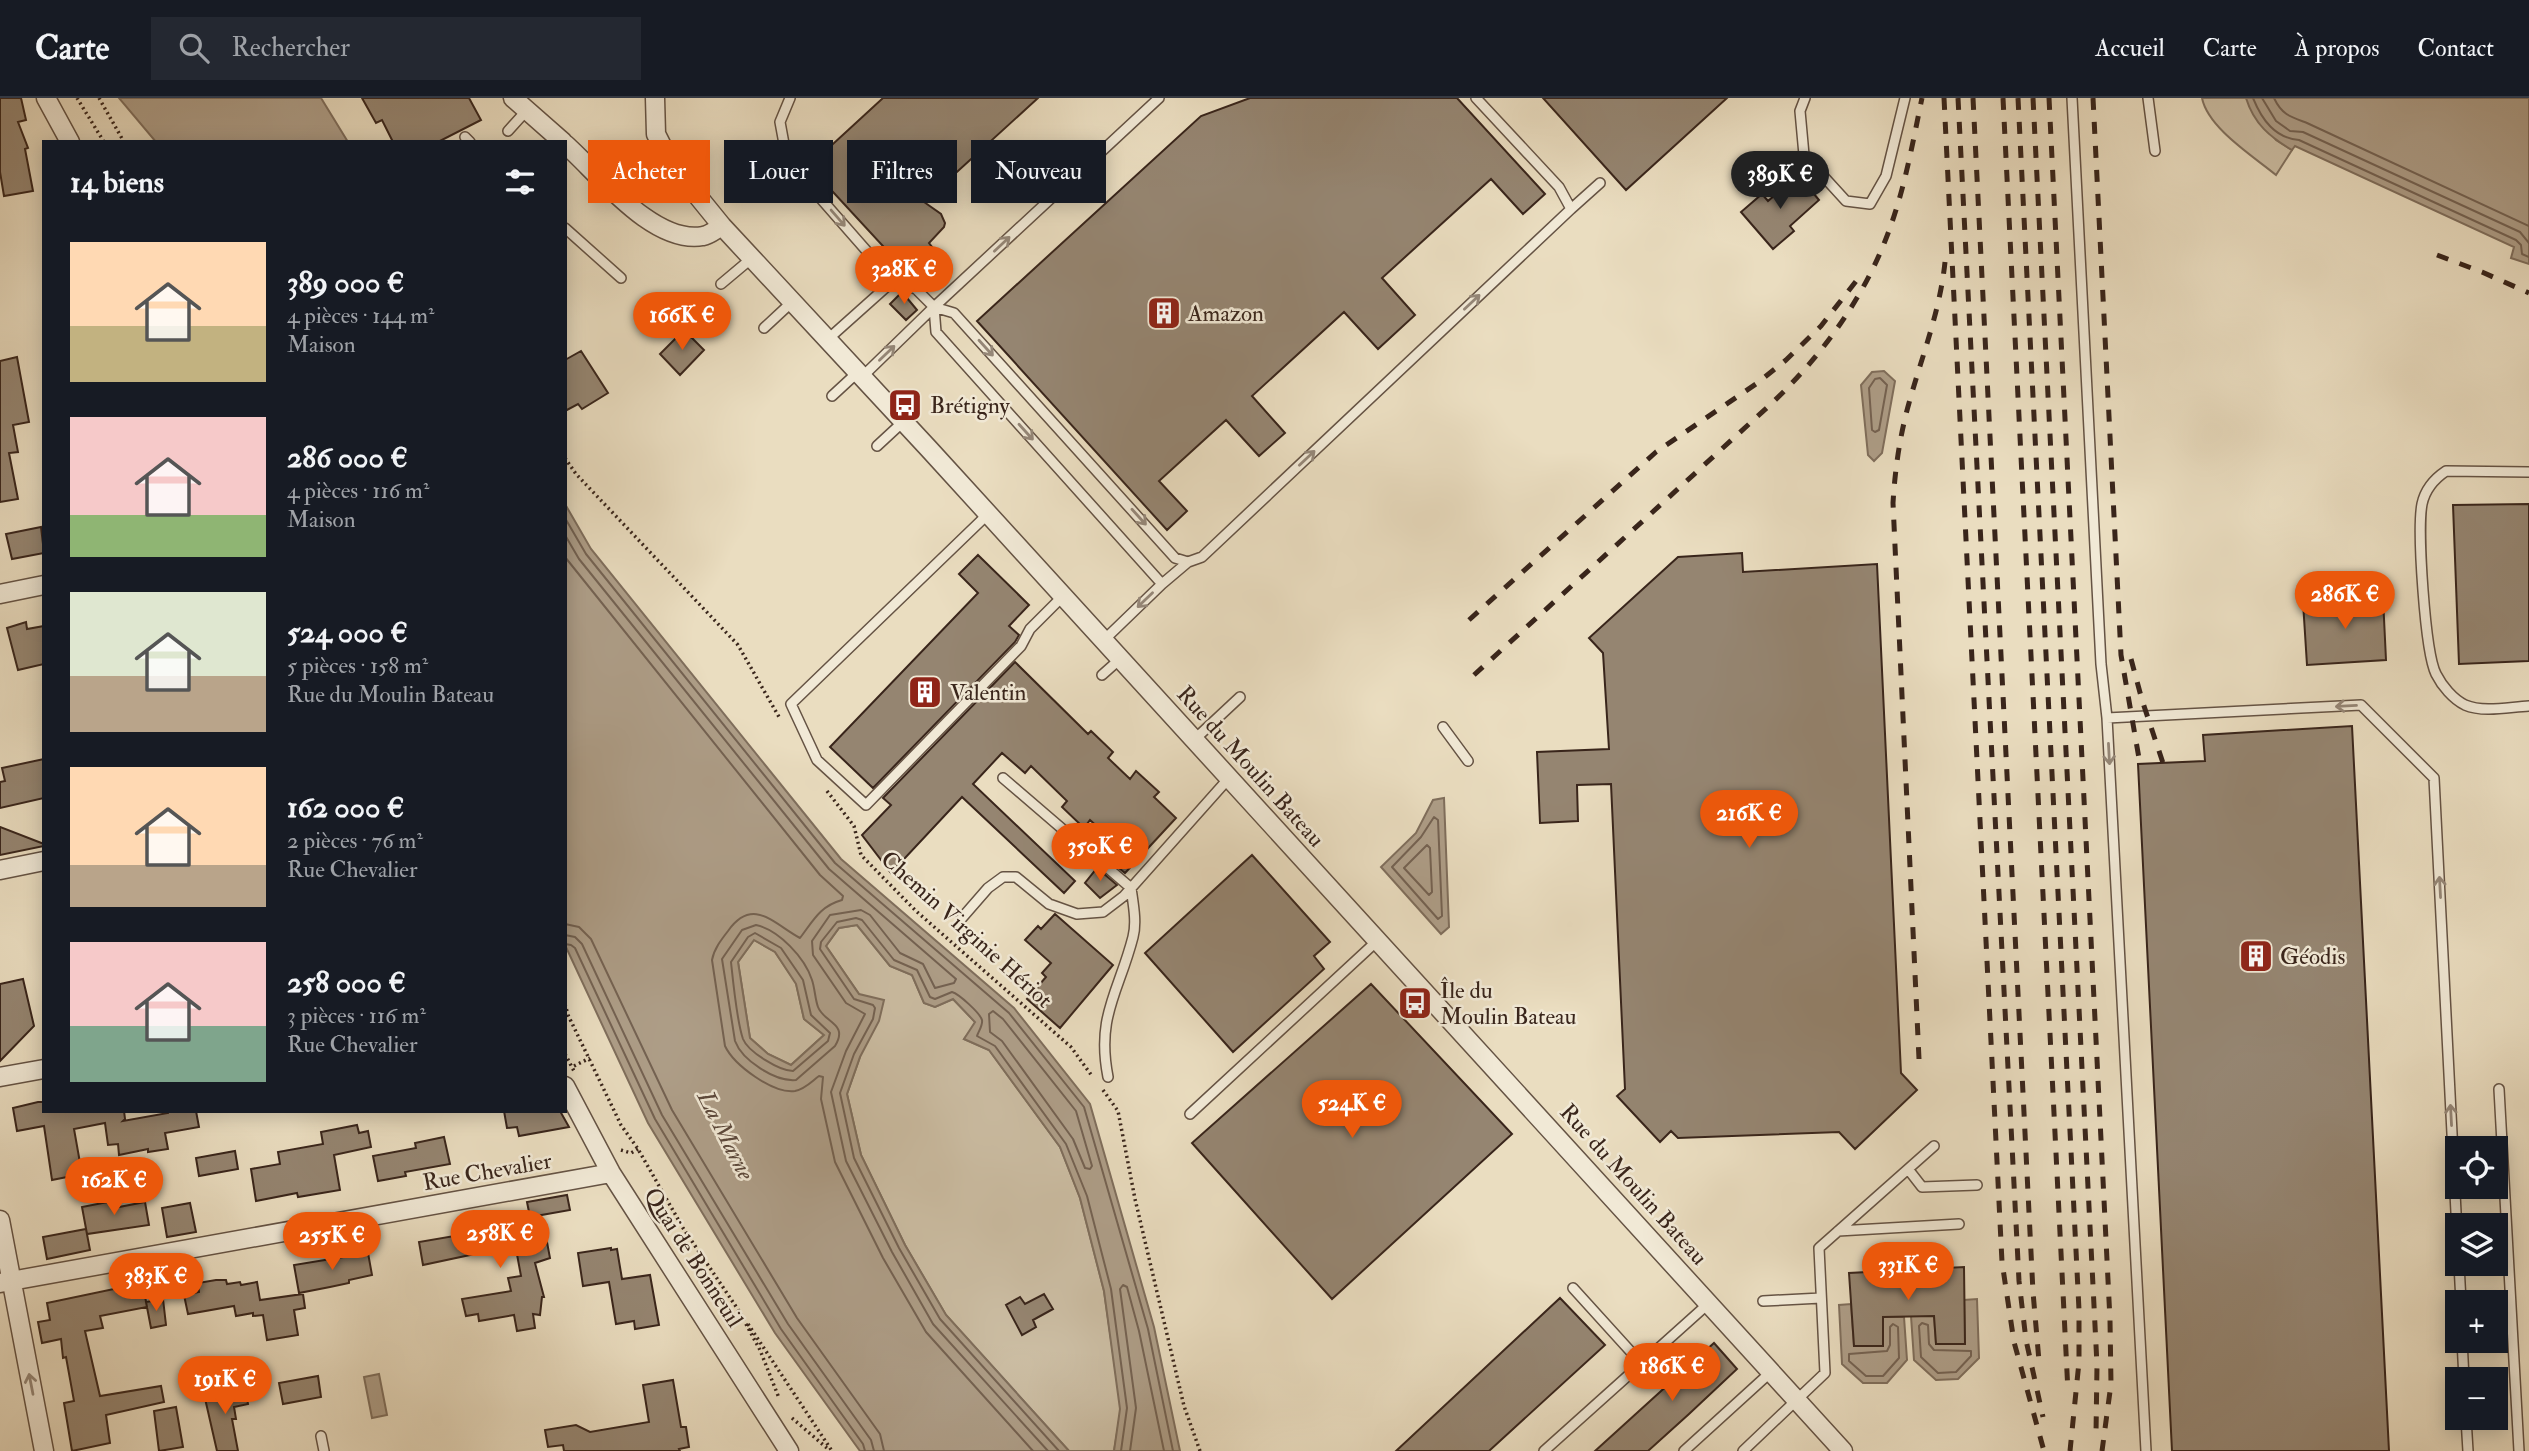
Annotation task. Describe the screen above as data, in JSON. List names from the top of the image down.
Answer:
{
  "streets": {
    "street": ["Rue du Moulin Bateau", "Rue Chevalier", "Quai de Bonneuil"],
    "path": ["Chemin Virginie Hériot"]
  },
  "crossings": [
    ["Rue Chevalier", "Quai de Bonneuil"]
  ],
  "water": ["La Marne"],
  "places": {
    "building": ["Amazon", "Valentin", "Géodis"],
    "bus stop": ["Brétigny", "Île du Moulin Bateau"]
  },
  "page": {
    "header": "Carte",
    "search": "Rechercher",
    "nav": [
      "Accueil",
      "Carte",
      "À propos",
      "Contact"
    ],
    "chip": [
      "Acheter",
      "Louer",
      "Filtres",
      "Nouveau"
    ],
    "heading": "14 biens",
    "price": [
      "389K €",
      "328K €",
      "166K €",
      "286K €",
      "216K €",
      "350K €",
      "524K €",
      "162K €",
      "258K €",
      "255K €",
      "331K €",
      "383K €",
      "186K €",
      "191K €"
    ],
    "list": [
      {
        "name": "389 000 €",
        "note": "4 pièces · 144 m² · Maison"
      },
      {
        "name": "286 000 €",
        "note": "4 pièces · 116 m² · Maison"
      },
      {
        "name": "524 000 €",
        "note": "5 pièces · 158 m² · Rue du Moulin Bateau"
      },
      {
        "name": "162 000 €",
        "note": "2 pièces · 76 m² · Rue Chevalier"
      },
      {
        "name": "258 000 €",
        "note": "3 pièces · 116 m² · Rue Chevalier"
      }
    ],
    "map_buttons": ["+", "−"]
  }
}
